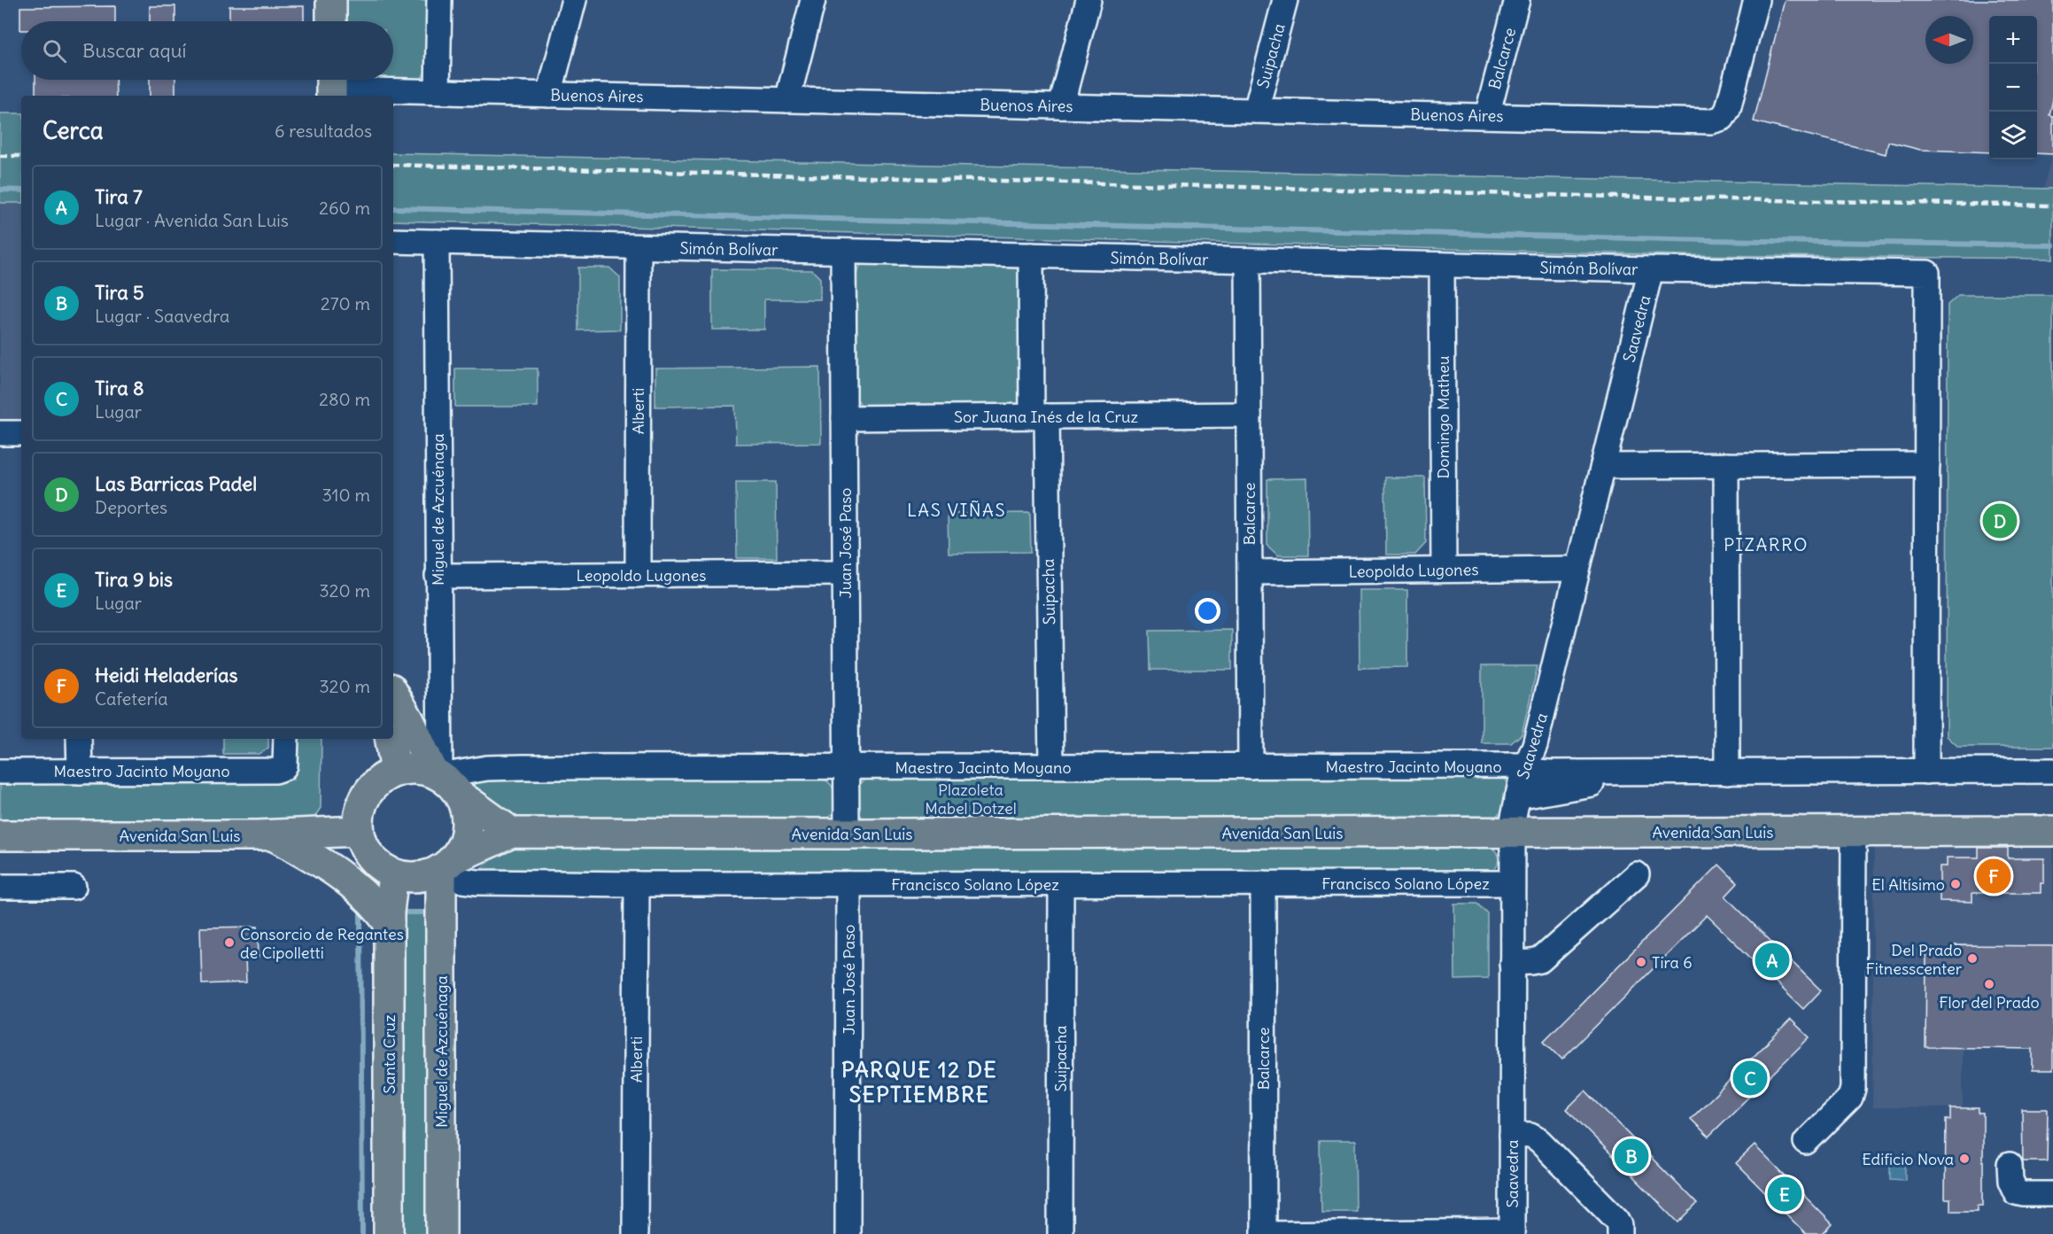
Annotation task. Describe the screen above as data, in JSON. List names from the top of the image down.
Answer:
{
  "streets": {
    "main road": ["Miguel de Azcuénaga", "Avenida San Luis", "Santa Cruz"],
    "street": [
      "Suipacha",
      "Balcarce",
      "Buenos Aires",
      "Simón Bolívar",
      "Saavedra",
      "Alberti",
      "Sor Juana Inés de la Cruz",
      "Domingo Matheu",
      "Juan José Paso",
      "Leopoldo Lugones",
      "Maestro Jacinto Moyano",
      "Francisco Solano López"
    ]
  },
  "crossings": [
    ["Suipacha", "Buenos Aires"],
    ["Suipacha", "Simón Bolívar"],
    ["Suipacha", "Sor Juana Inés de la Cruz"],
    ["Suipacha", "Maestro Jacinto Moyano"],
    ["Suipacha", "Francisco Solano López"],
    ["Balcarce", "Buenos Aires"],
    ["Balcarce", "Simón Bolívar"],
    ["Balcarce", "Sor Juana Inés de la Cruz"],
    ["Balcarce", "Leopoldo Lugones"],
    ["Balcarce", "Maestro Jacinto Moyano"],
    ["Balcarce", "Francisco Solano López"],
    ["Simón Bolívar", "Saavedra"],
    ["Simón Bolívar", "Alberti"],
    ["Simón Bolívar", "Domingo Matheu"],
    ["Simón Bolívar", "Miguel de Azcuénaga"],
    ["Simón Bolívar", "Juan José Paso"],
    ["Saavedra", "Leopoldo Lugones"],
    ["Saavedra", "Maestro Jacinto Moyano"],
    ["Saavedra", "Avenida San Luis"],
    ["Saavedra", "Francisco Solano López"],
    ["Alberti", "Leopoldo Lugones"],
    ["Alberti", "Francisco Solano López"],
    ["Sor Juana Inés de la Cruz", "Juan José Paso"],
    ["Domingo Matheu", "Leopoldo Lugones"],
    ["Miguel de Azcuénaga", "Leopoldo Lugones"],
    ["Miguel de Azcuénaga", "Maestro Jacinto Moyano"],
    ["Miguel de Azcuénaga", "Avenida San Luis"],
    ["Miguel de Azcuénaga", "Francisco Solano López"],
    ["Miguel de Azcuénaga", "Santa Cruz"],
    ["Juan José Paso", "Leopoldo Lugones"],
    ["Juan José Paso", "Maestro Jacinto Moyano"],
    ["Juan José Paso", "Avenida San Luis"],
    ["Juan José Paso", "Francisco Solano López"],
    ["Maestro Jacinto Moyano", "Avenida San Luis"],
    ["Maestro Jacinto Moyano", "Francisco Solano López"],
    ["Maestro Jacinto Moyano", "Santa Cruz"],
    ["Avenida San Luis", "Francisco Solano López"],
    ["Avenida San Luis", "Santa Cruz"],
    ["Francisco Solano López", "Santa Cruz"]
  ],
  "districts": ["LAS VIÑAS", "PIZARRO", "PARQUE 12 DE SEPTIEMBRE"],
  "parks": ["Plazoleta Mabel Dotzel"],
  "places": [
    "El Altísimo",
    "Consorcio de Regantes de Cipolletti",
    "Del Prado Fitnesscenter",
    "Tira 6",
    "Flor del Prado",
    "Edificio Nova"
  ],
  "north": "left",
  "page": {
    "map_buttons": ["+", "−"],
    "search": "Buscar aquí",
    "heading": ["Cerca", "6 resultados"],
    "list": [
      {
        "mark": "A",
        "name": "Tira 7",
        "note": "Lugar · Avenida San Luis",
        "value": "260 m"
      },
      {
        "mark": "B",
        "name": "Tira 5",
        "note": "Lugar · Saavedra",
        "value": "270 m"
      },
      {
        "mark": "C",
        "name": "Tira 8",
        "note": "Lugar",
        "value": "280 m"
      },
      {
        "mark": "D",
        "name": "Las Barricas Padel",
        "note": "Deportes",
        "value": "310 m"
      },
      {
        "mark": "E",
        "name": "Tira 9 bis",
        "note": "Lugar",
        "value": "320 m"
      },
      {
        "mark": "F",
        "name": "Heidi Heladerías",
        "note": "Cafetería",
        "value": "320 m"
      }
    ],
    "pins": [
      "D",
      "F",
      "A",
      "C",
      "B",
      "E"
    ]
  }
}
